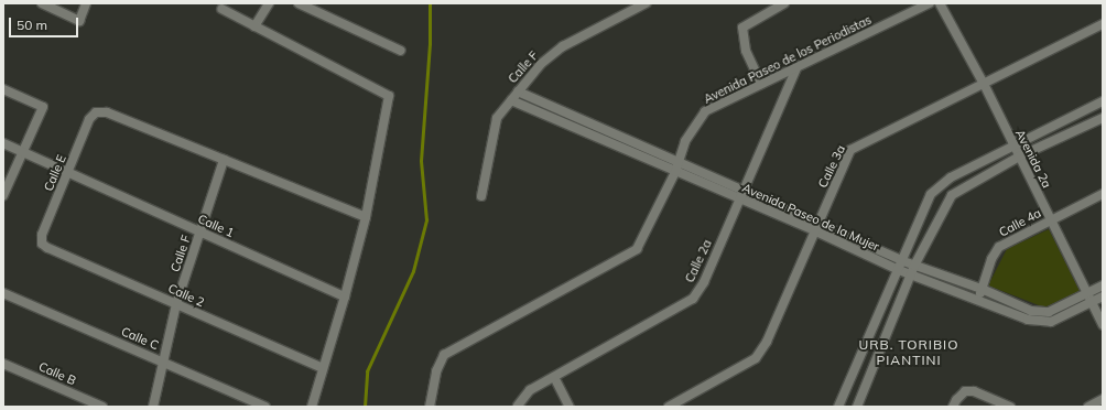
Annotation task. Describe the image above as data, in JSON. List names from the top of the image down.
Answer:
{
  "streets": {
    "street": [
      "Avenida Paseo de los Periodistas",
      "Calle F",
      "Avenida 2a",
      "Calle 3a",
      "Calle E",
      "Avenida Paseo de la Mujer",
      "Calle 4a",
      "Calle 1",
      "Calle 2a",
      "Calle 2",
      "Calle C",
      "Calle B"
    ]
  },
  "crossings": [
    ["Avenida Paseo de los Periodistas", "Avenida Paseo de la Mujer"],
    ["Avenida Paseo de los Periodistas", "Calle 2a"],
    ["Calle F", "Calle E"],
    ["Calle F", "Avenida Paseo de la Mujer"],
    ["Calle F", "Calle 1"],
    ["Calle F", "Calle 2"],
    ["Calle F", "Calle C"],
    ["Avenida 2a", "Calle 3a"],
    ["Avenida 2a", "Avenida Paseo de la Mujer"],
    ["Avenida 2a", "Calle 4a"],
    ["Calle 3a", "Avenida Paseo de la Mujer"],
    ["Calle E", "Calle 1"],
    ["Calle E", "Calle 2"],
    ["Avenida Paseo de la Mujer", "Calle 4a"],
    ["Avenida Paseo de la Mujer", "Calle 2a"]
  ],
  "districts": ["URB. TORIBIO PIANTINI"],
  "scale_bar": "50 m"
}
